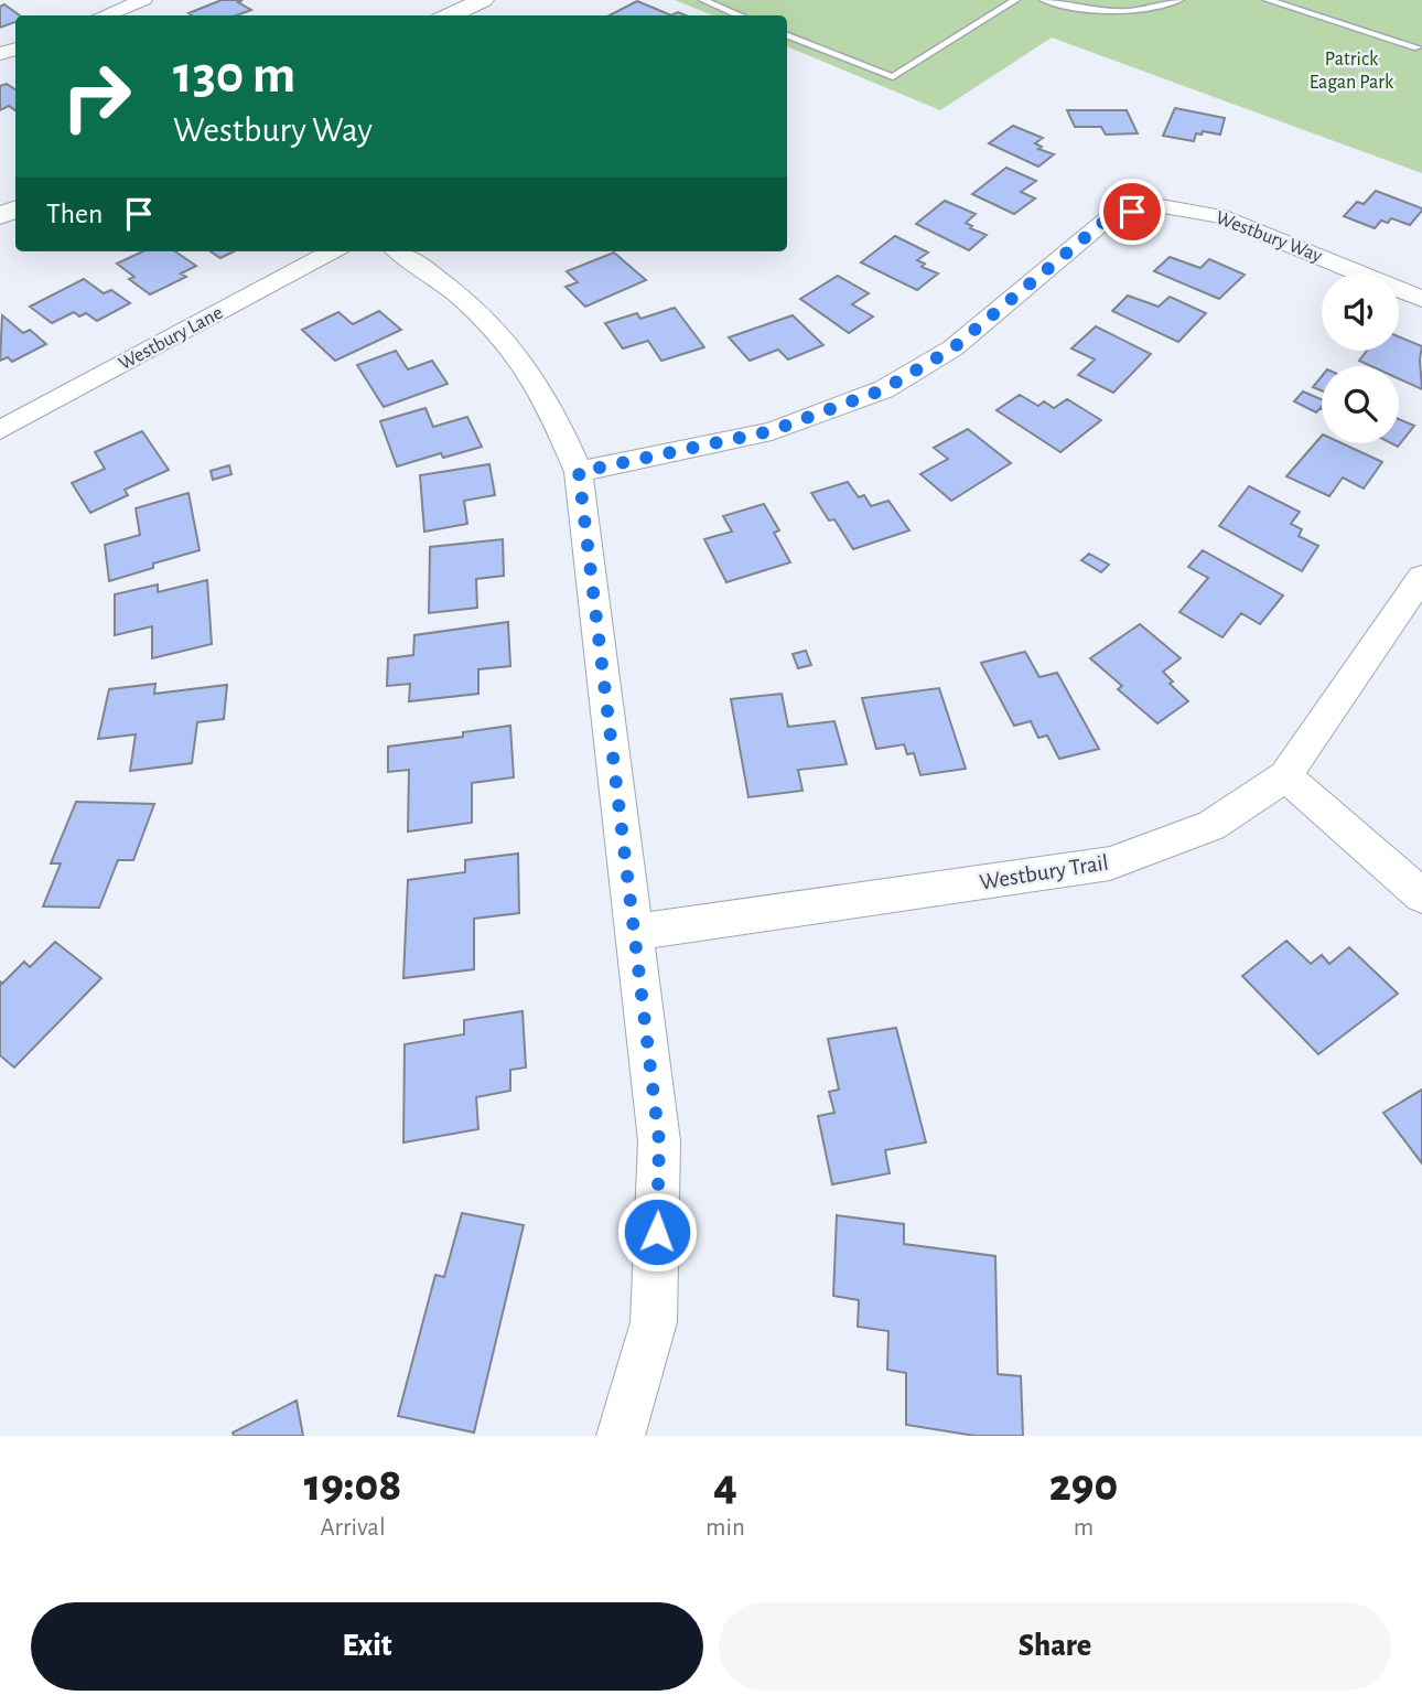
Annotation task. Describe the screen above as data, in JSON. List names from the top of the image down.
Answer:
{
  "streets": {
    "street": ["Westbury Way", "Westbury Lane", "Westbury Trail"]
  },
  "parks": ["Patrick Eagan Park"],
  "page": {
    "turn": ["130 m", "Westbury Way"],
    "then": "Then",
    "eta": [
      "19:08",
      "Arrival",
      "4",
      "min",
      "290",
      "m"
    ],
    "buttons": ["Exit", "Share"]
  }
}
